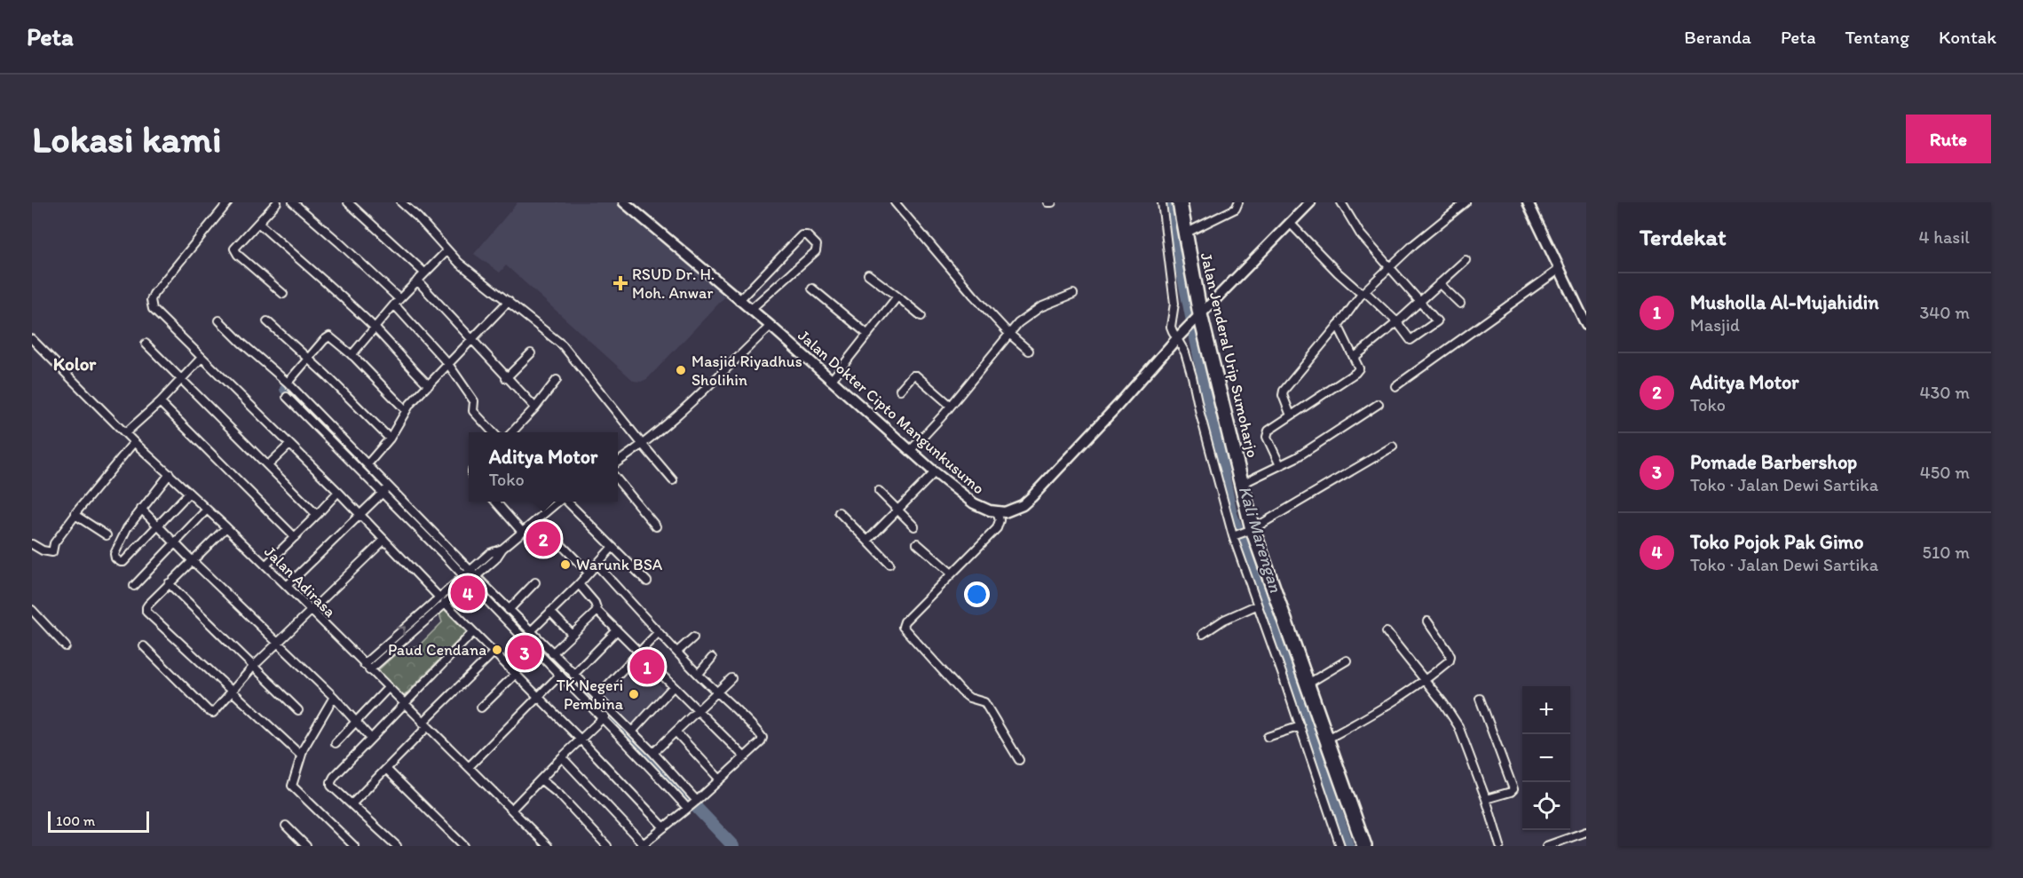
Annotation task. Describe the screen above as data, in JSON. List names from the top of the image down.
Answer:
{
  "streets": {
    "highway": ["Jalan Jenderal Urip Sumoharjo"],
    "street": ["Jalan Dokter Cipto Mangunkusumo", "Jalan Adirasa"]
  },
  "districts": ["Kolor"],
  "water": ["Kali Marengan"],
  "places": {
    "health": ["RSUD Dr. H. Moh. Anwar"],
    "other": [
      "Masjid Riyadhus Sholihin",
      "Warunk BSA",
      "Paud Cendana",
      "TK Negeri Pembina"
    ]
  },
  "scale_bar": "100 m",
  "page": {
    "header": "Peta",
    "nav": [
      "Beranda",
      "Peta",
      "Tentang",
      "Kontak"
    ],
    "buttons": "Rute",
    "title": "Lokasi kami",
    "heading": ["Terdekat", "4 hasil"],
    "list": [
      {
        "mark": "1",
        "name": "Musholla Al-Mujahidin",
        "note": "Masjid",
        "value": "340 m"
      },
      {
        "mark": "2",
        "name": "Aditya Motor",
        "note": "Toko",
        "value": "430 m"
      },
      {
        "mark": "3",
        "name": "Pomade Barbershop",
        "note": "Toko · Jalan Dewi Sartika",
        "value": "450 m"
      },
      {
        "mark": "4",
        "name": "Toko Pojok Pak Gimo",
        "note": "Toko · Jalan Dewi Sartika",
        "value": "510 m"
      }
    ],
    "popup": ["Aditya Motor", "Toko"],
    "pins": [
      "2",
      "4",
      "3",
      "1"
    ],
    "map_buttons": ["+", "−"],
    "scale": "100 m"
  }
}
